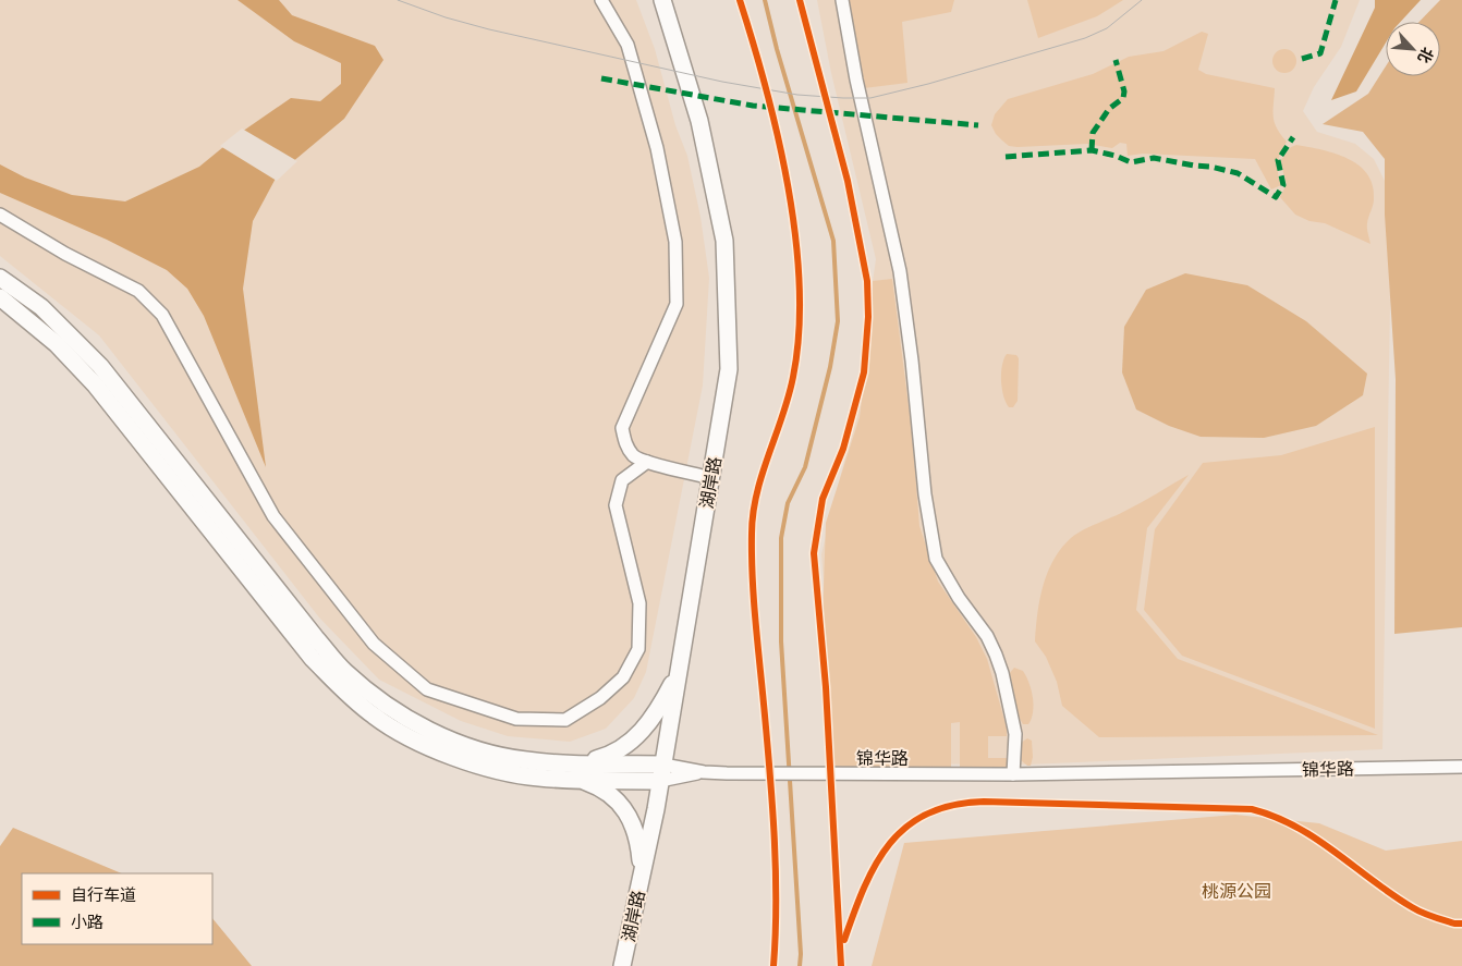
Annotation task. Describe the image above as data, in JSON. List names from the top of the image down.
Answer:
{
  "streets": {
    "street": ["湖岸路", "锦华路"]
  },
  "crossings": [
    ["湖岸路", "锦华路"]
  ],
  "parks": ["桃源公园"],
  "legend": ["自行车道", "小路"],
  "north": "bottom right"
}
